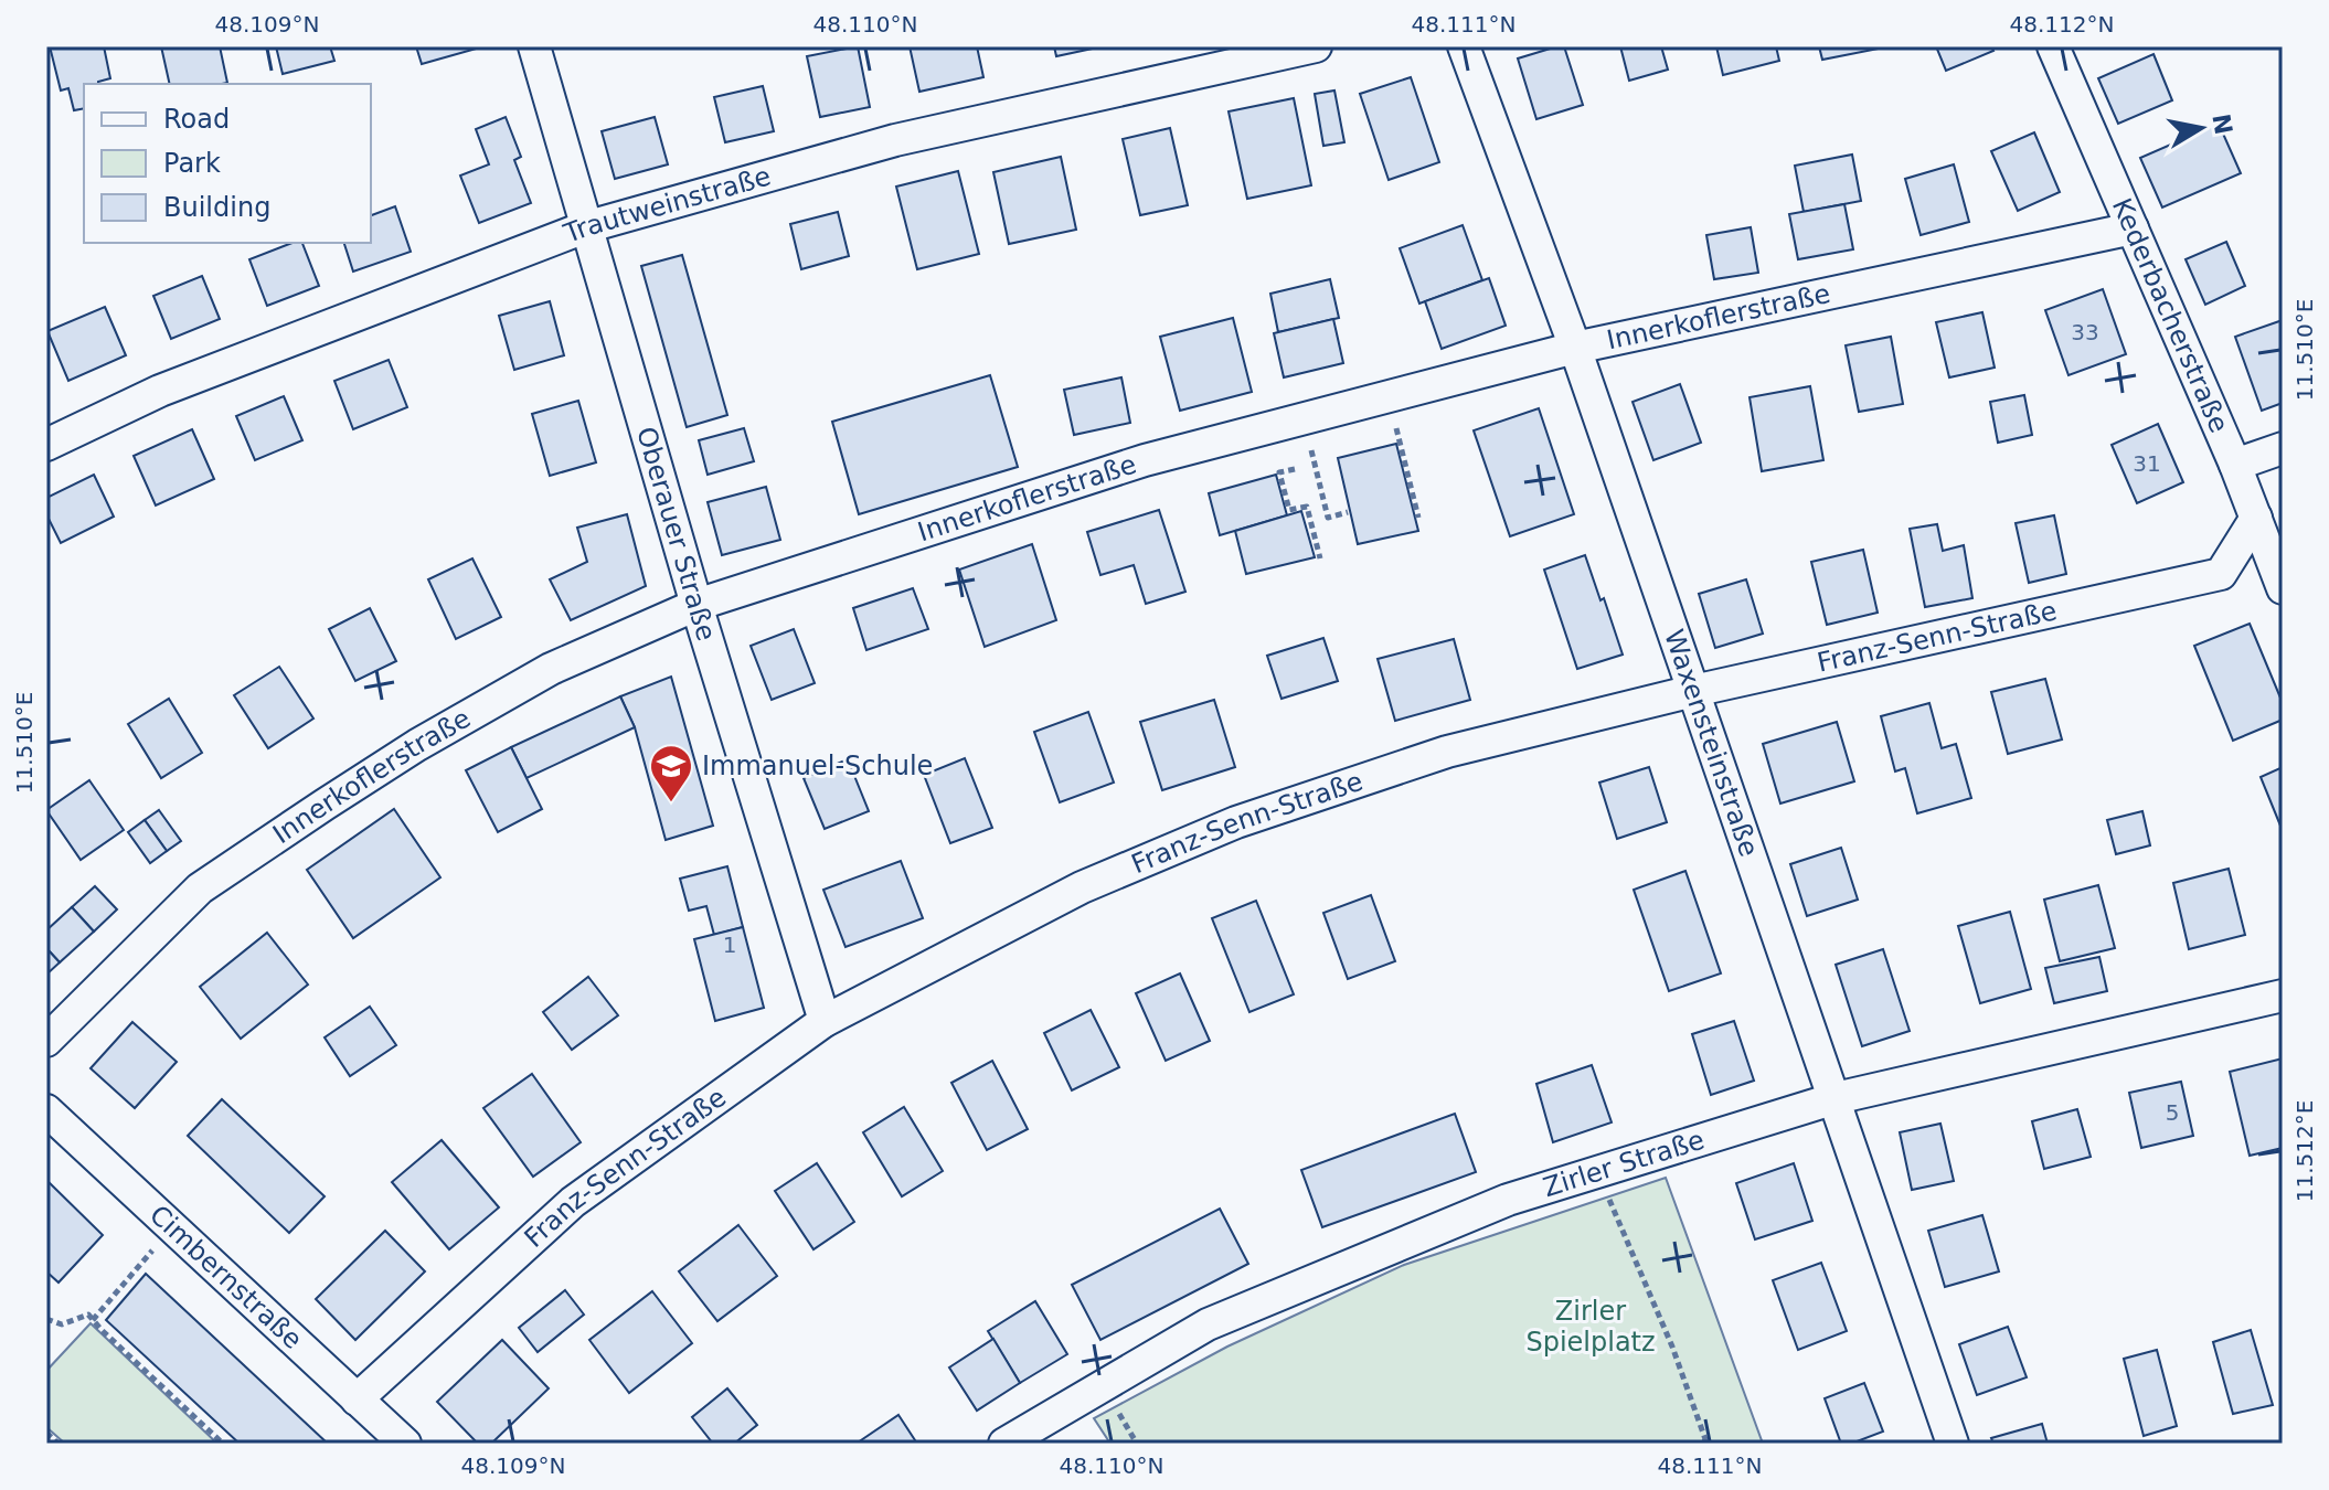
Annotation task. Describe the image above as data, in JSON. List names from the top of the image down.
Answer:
{
  "streets": {
    "street": [
      "Trautweinstraße",
      "Kederbacherstraße",
      "Innerkoflerstraße",
      "Oberauer Straße",
      "Franz-Senn-Straße",
      "Waxensteinstraße",
      "Zirler Straße",
      "Cimbernstraße"
    ]
  },
  "crossings": [
    ["Trautweinstraße", "Oberauer Straße"],
    ["Kederbacherstraße", "Innerkoflerstraße"],
    ["Kederbacherstraße", "Franz-Senn-Straße"],
    ["Innerkoflerstraße", "Oberauer Straße"],
    ["Innerkoflerstraße", "Waxensteinstraße"],
    ["Oberauer Straße", "Franz-Senn-Straße"],
    ["Franz-Senn-Straße", "Waxensteinstraße"],
    ["Franz-Senn-Straße", "Cimbernstraße"],
    ["Waxensteinstraße", "Zirler Straße"]
  ],
  "parks": ["Zirler Spielplatz"],
  "places": {
    "school or university": ["Immanuel-Schule"]
  },
  "house_numbers": [
    "33",
    "31",
    "1",
    "5"
  ],
  "legend": ["Road", "Park", "Building"],
  "north": "right",
  "coordinates": [
    "48.109°N",
    "48.110°N",
    "48.111°N",
    "48.112°N",
    "11.510°E",
    "11.512°E"
  ]
}
